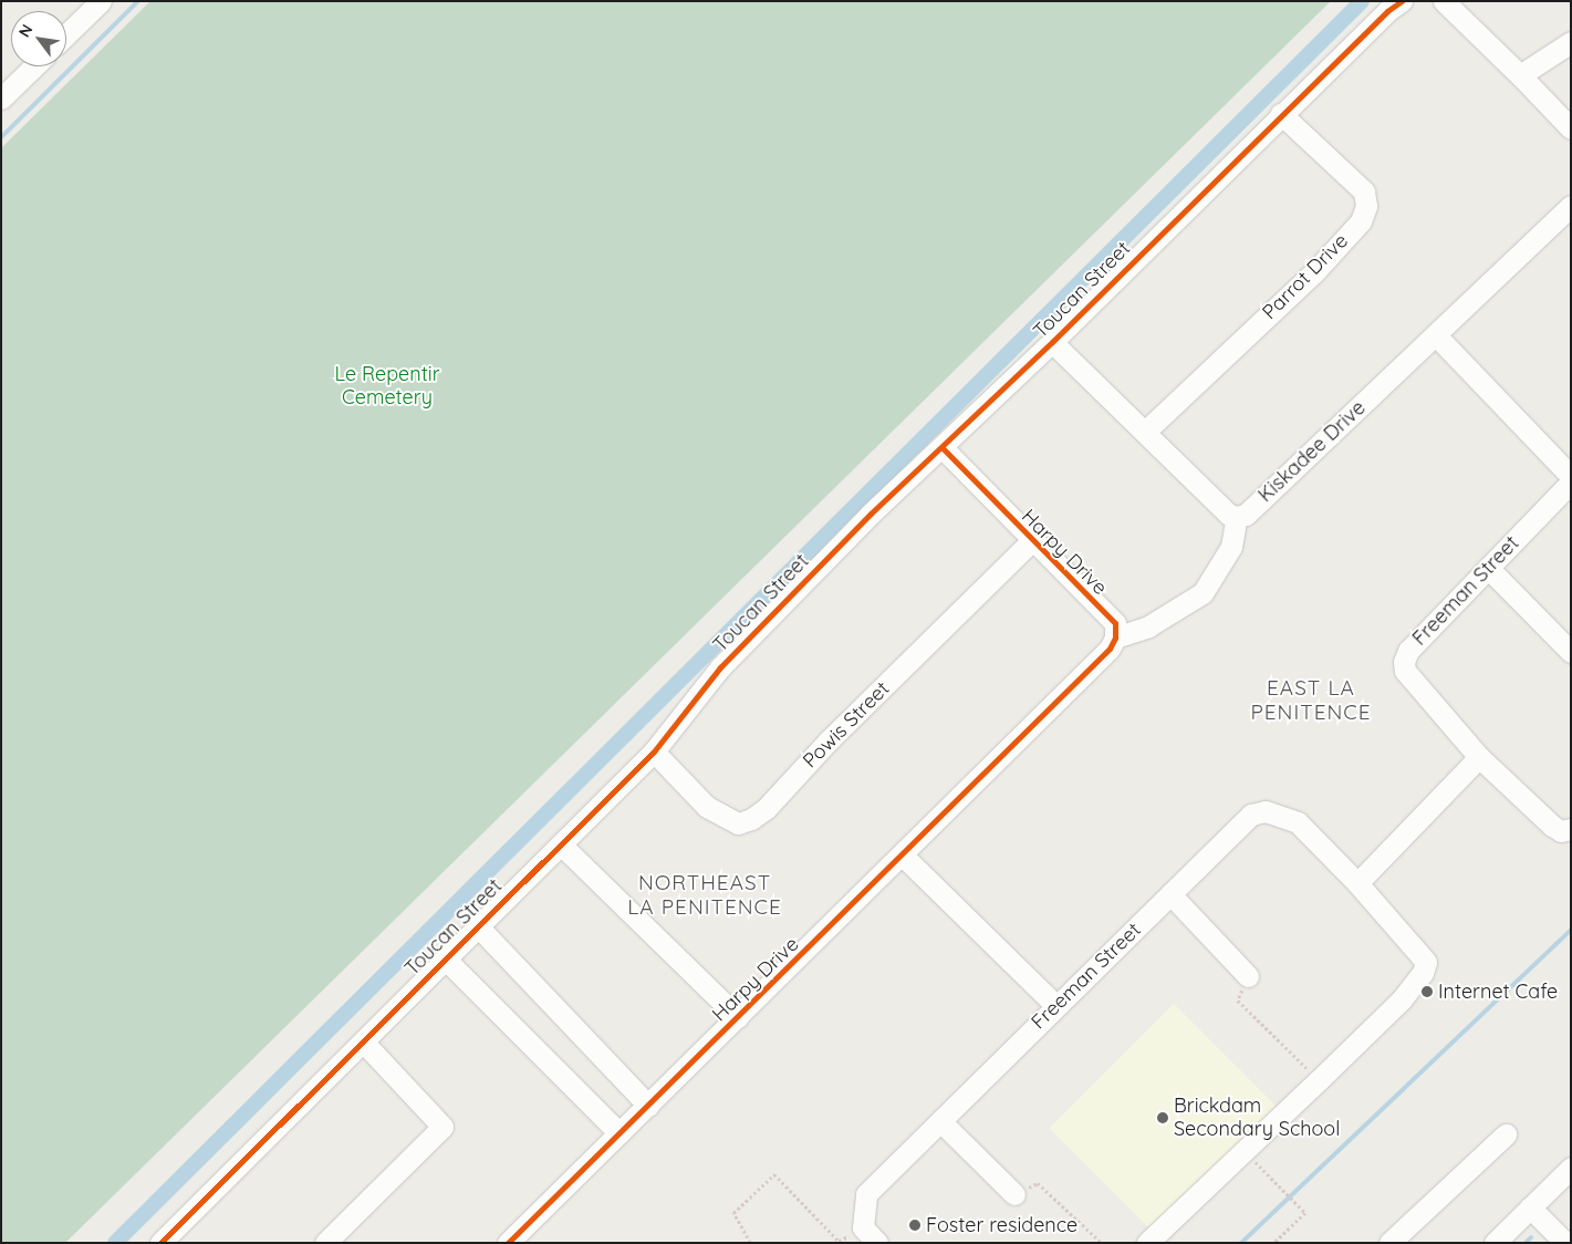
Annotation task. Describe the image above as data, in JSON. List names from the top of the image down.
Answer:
{
  "streets": {
    "street": [
      "Parrot Drive",
      "Toucan Street",
      "Kiskadee Drive",
      "Harpy Drive",
      "Freeman Street",
      "Powis Street"
    ]
  },
  "crossings": [
    ["Parrot Drive", "Toucan Street"],
    ["Toucan Street", "Harpy Drive"],
    ["Toucan Street", "Powis Street"],
    ["Harpy Drive", "Powis Street"]
  ],
  "districts": ["EAST LA PENITENCE", "NORTHEAST LA PENITENCE"],
  "parks": ["Le Repentir Cemetery"],
  "places": ["Internet Cafe", "Brickdam Secondary School", "Foster residence"],
  "north": "top left"
}
